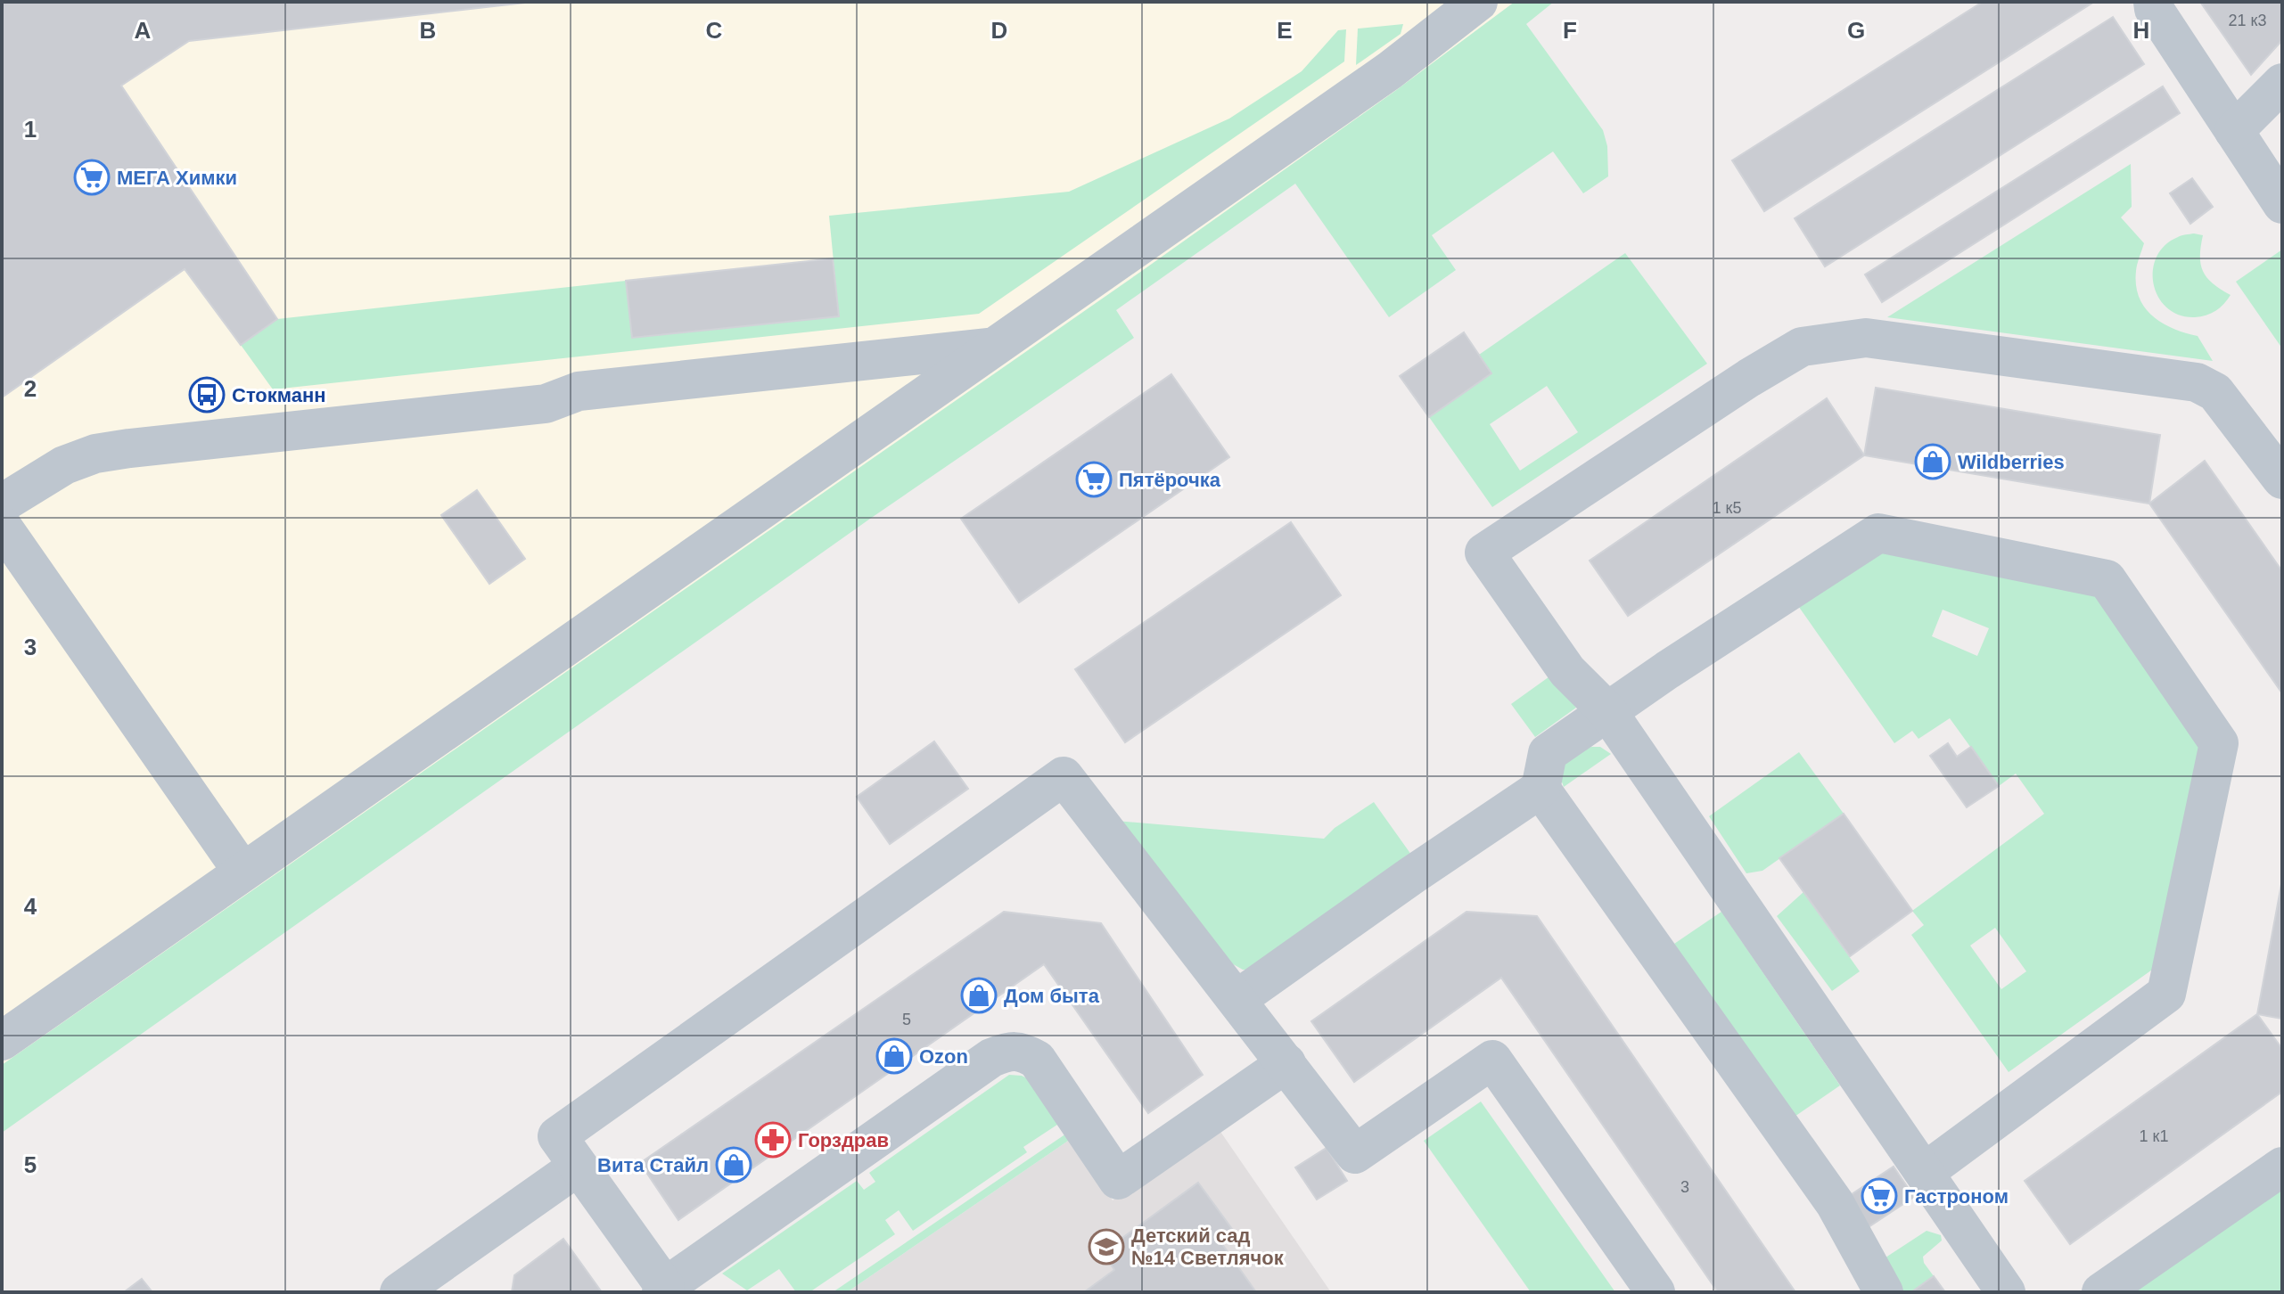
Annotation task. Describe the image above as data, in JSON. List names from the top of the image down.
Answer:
{
  "places": {
    "supermarket": ["МЕГА Химки", "Пятёрочка", "Гастроном"],
    "bus stop": ["Стокманн"],
    "shop": [
      "Wildberries",
      "Дом быта",
      "Ozon",
      "Вита Стайл"
    ],
    "pharmacy": ["Горздрав"],
    "school or university": ["Детский сад №14 Светлячок"]
  },
  "house_numbers": [
    "21 к3",
    "1 к5",
    "5",
    "1 к1",
    "3"
  ],
  "grid": {
    "columns": [
      "A",
      "B",
      "C",
      "D",
      "E",
      "F",
      "G",
      "H"
    ],
    "rows": [
      "1",
      "2",
      "3",
      "4",
      "5"
    ]
  }
}
